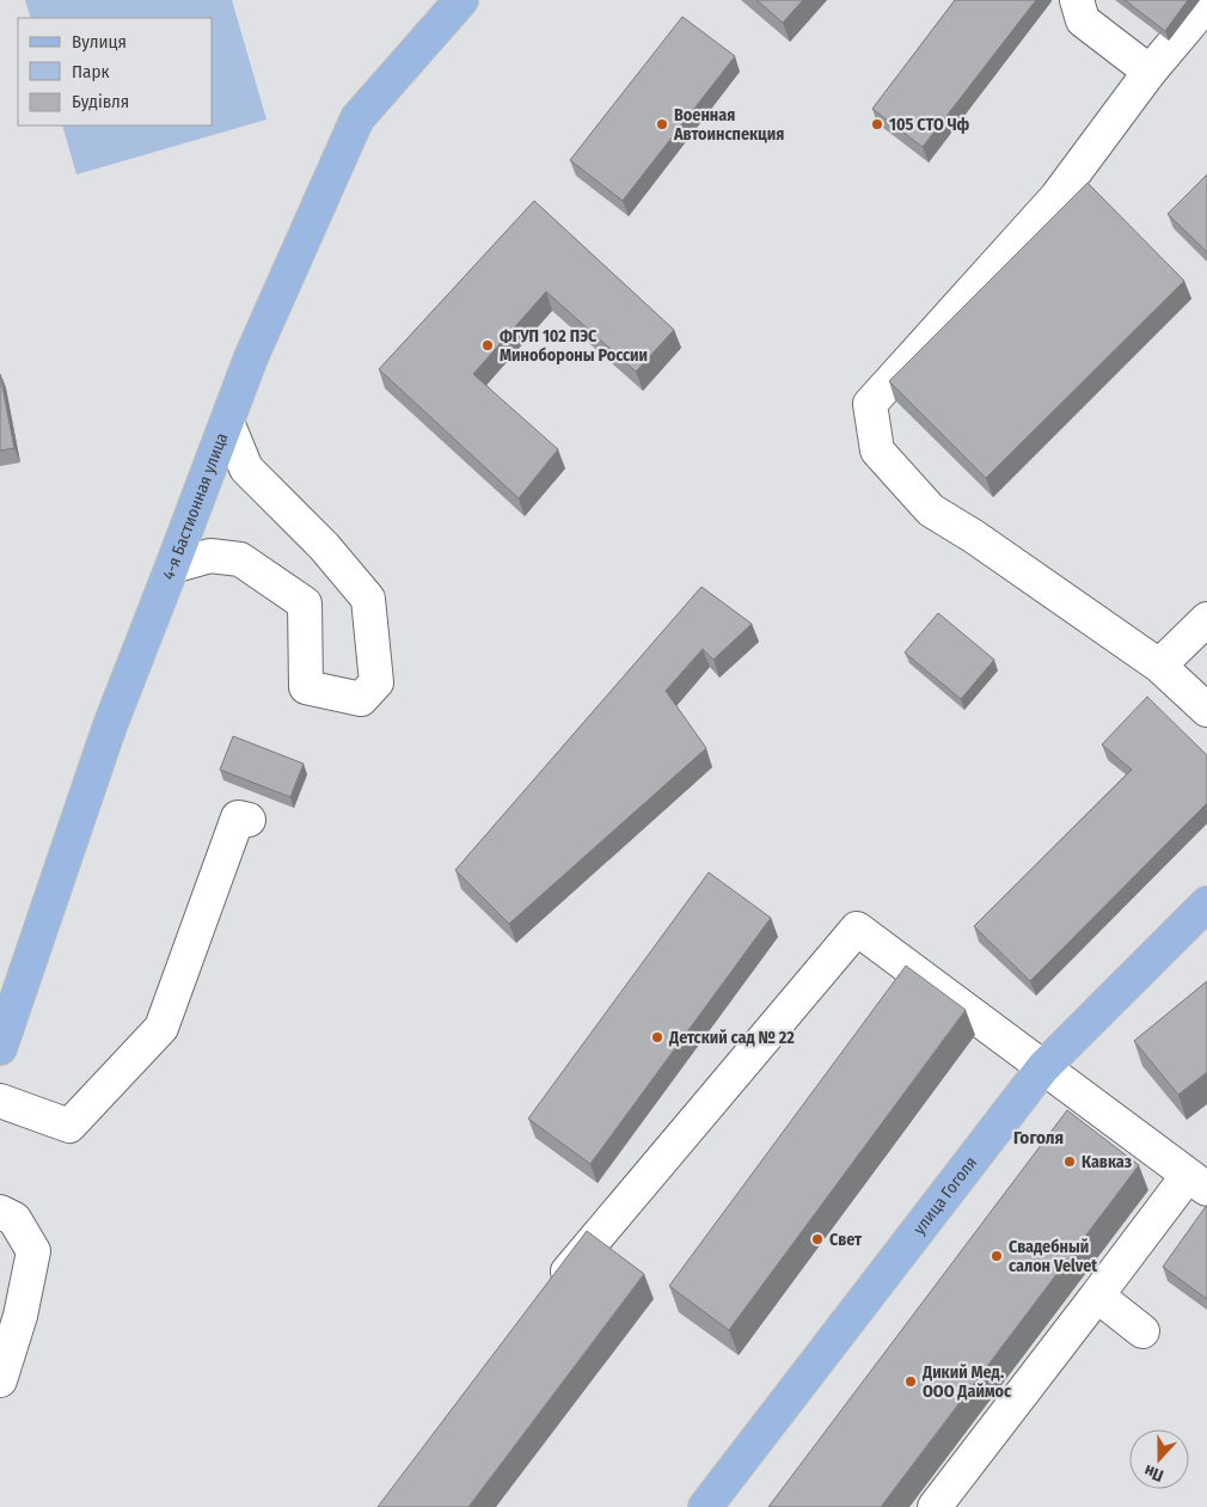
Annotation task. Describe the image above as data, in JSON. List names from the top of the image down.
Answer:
{
  "streets": {
    "main road": ["4-я Бастионная улица", "улица Гоголя"]
  },
  "districts": ["Гоголя"],
  "places": [
    "Военная Автоинспекция",
    "105 СТО Чф",
    "ФГУП 102 ПЭС Минобороны России",
    "Детский сад № 22",
    "Кавказ",
    "Свет",
    "Свадебный салон Velvet",
    "Дикий Мед. ООО Даймос"
  ],
  "legend": ["Вулиця", "Парк", "Будівля"],
  "north": "bottom"
}
